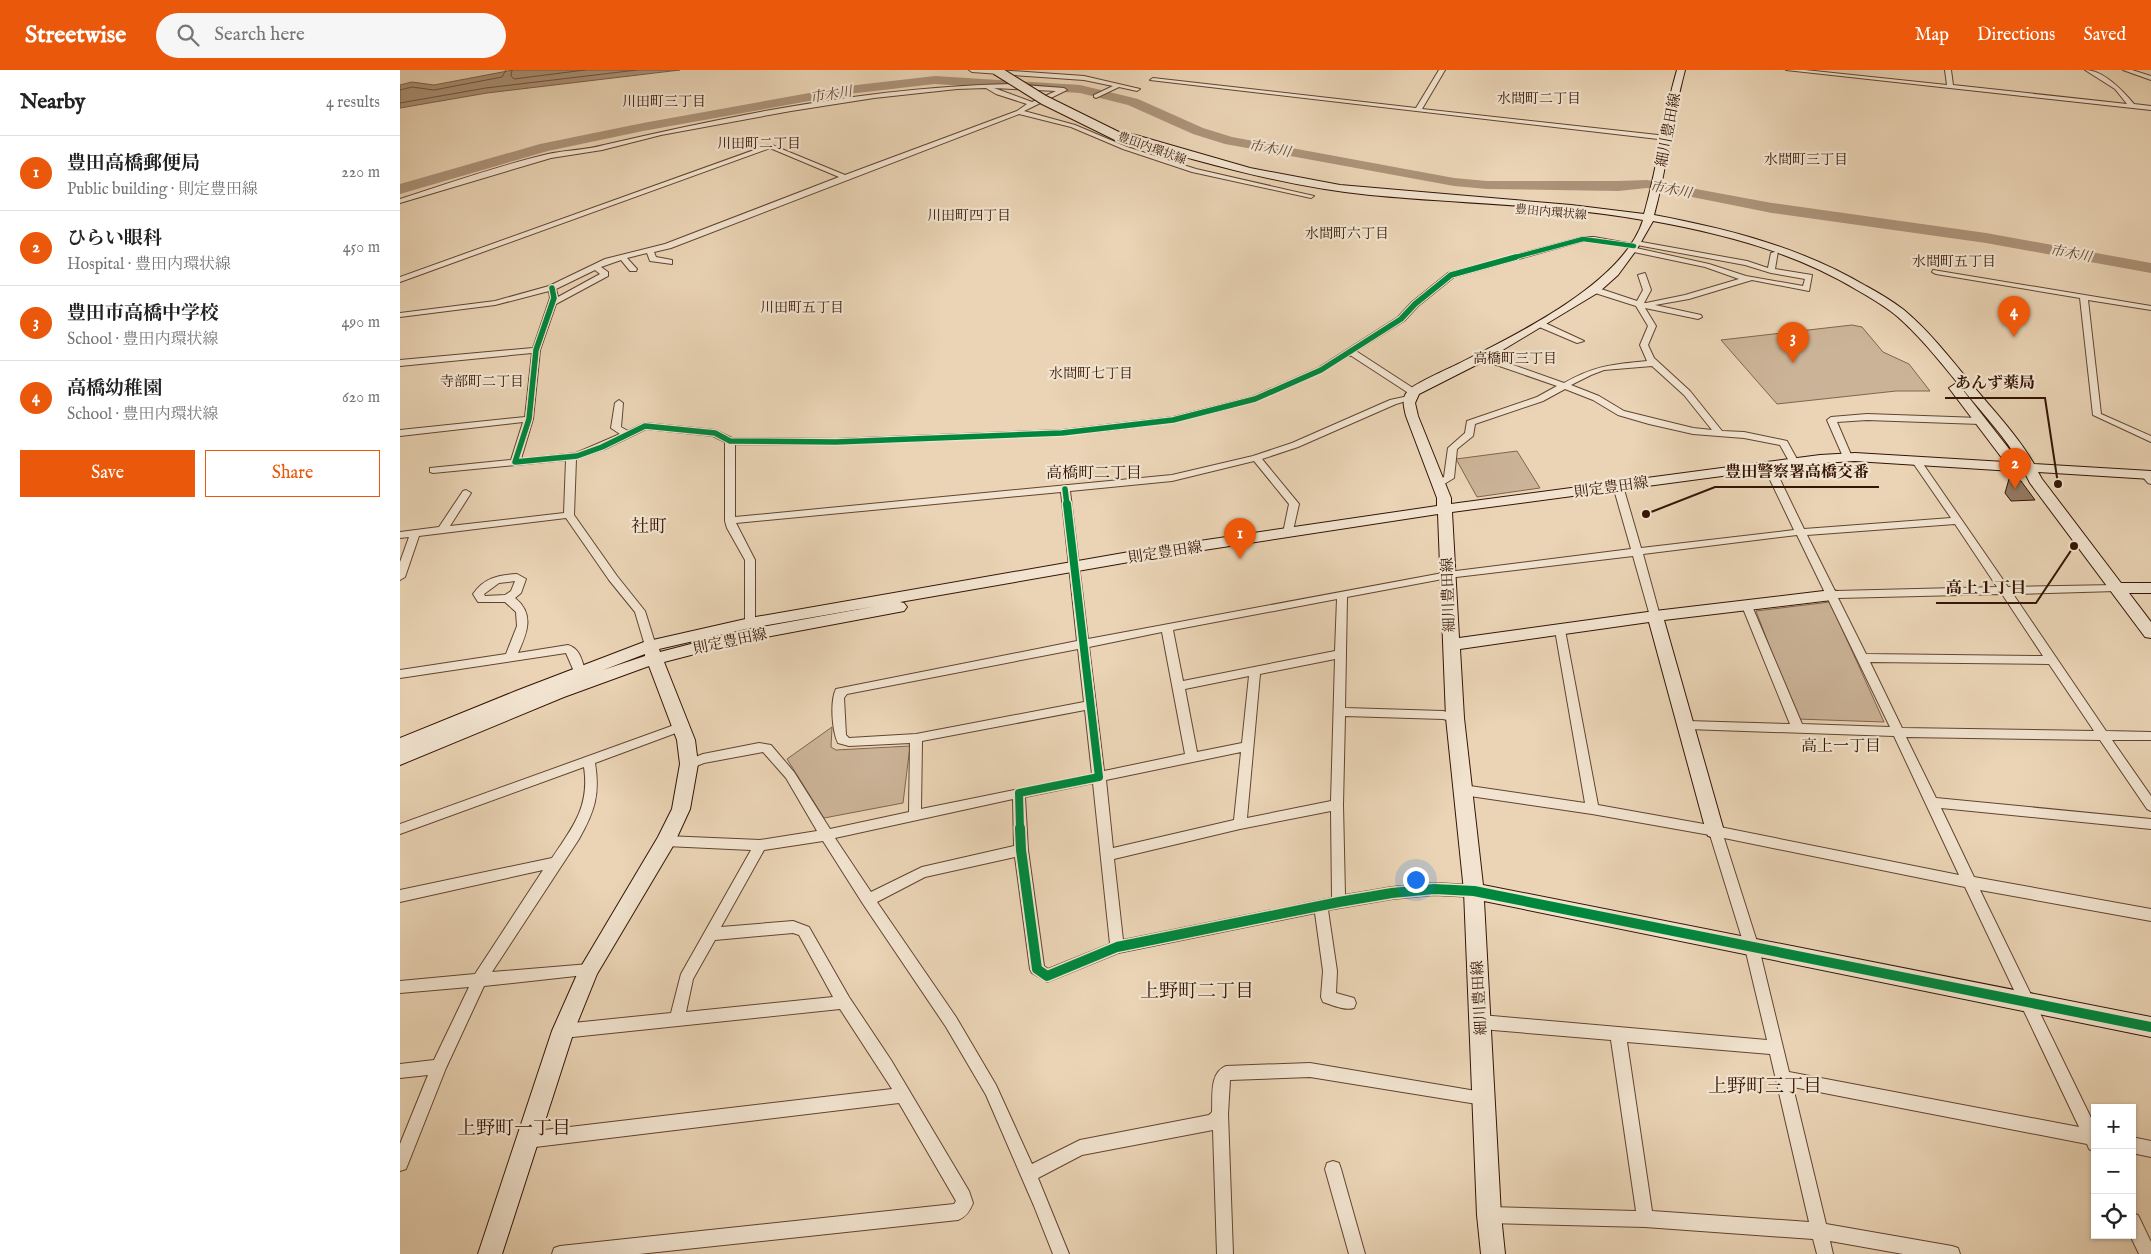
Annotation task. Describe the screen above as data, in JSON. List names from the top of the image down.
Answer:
{
  "streets": {
    "street": ["細川豊田線", "豊田内環状線", "則定豊田線"]
  },
  "crossings": [
    ["細川豊田線", "豊田内環状線"],
    ["細川豊田線", "則定豊田線"],
    ["豊田内環状線", "則定豊田線"]
  ],
  "districts": [
    "水間町二丁目",
    "川田町三丁目",
    "川田町二丁目",
    "水間町三丁目",
    "川田町四丁目",
    "水間町六丁目",
    "水間町五丁目",
    "川田町五丁目",
    "高橋町三丁目",
    "水間町七丁目",
    "寺部町二丁目",
    "高橋町二丁目",
    "社町",
    "高上一丁目",
    "上野町二丁目",
    "上野町三丁目",
    "上野町一丁目"
  ],
  "water": ["市木川"],
  "places": ["あんず薬局", "豊田警察署高橋交番", "高上１丁目"],
  "page": {
    "header": "Streetwise",
    "search": "Search here",
    "nav": ["Map", "Directions", "Saved"],
    "heading": ["Nearby", "4 results"],
    "list": [
      {
        "mark": "1",
        "name": "豊田高橋郵便局",
        "note": "Public building · 則定豊田線",
        "value": "220 m"
      },
      {
        "mark": "2",
        "name": "ひらい眼科",
        "note": "Hospital · 豊田内環状線",
        "value": "450 m"
      },
      {
        "mark": "3",
        "name": "豊田市高橋中学校",
        "note": "School · 豊田内環状線",
        "value": "490 m"
      },
      {
        "mark": "4",
        "name": "高橋幼稚園",
        "note": "School · 豊田内環状線",
        "value": "620 m"
      }
    ],
    "pins": [
      "4",
      "3",
      "2",
      "1"
    ],
    "buttons": ["Save", "Share"],
    "map_buttons": ["+", "−"]
  }
}
